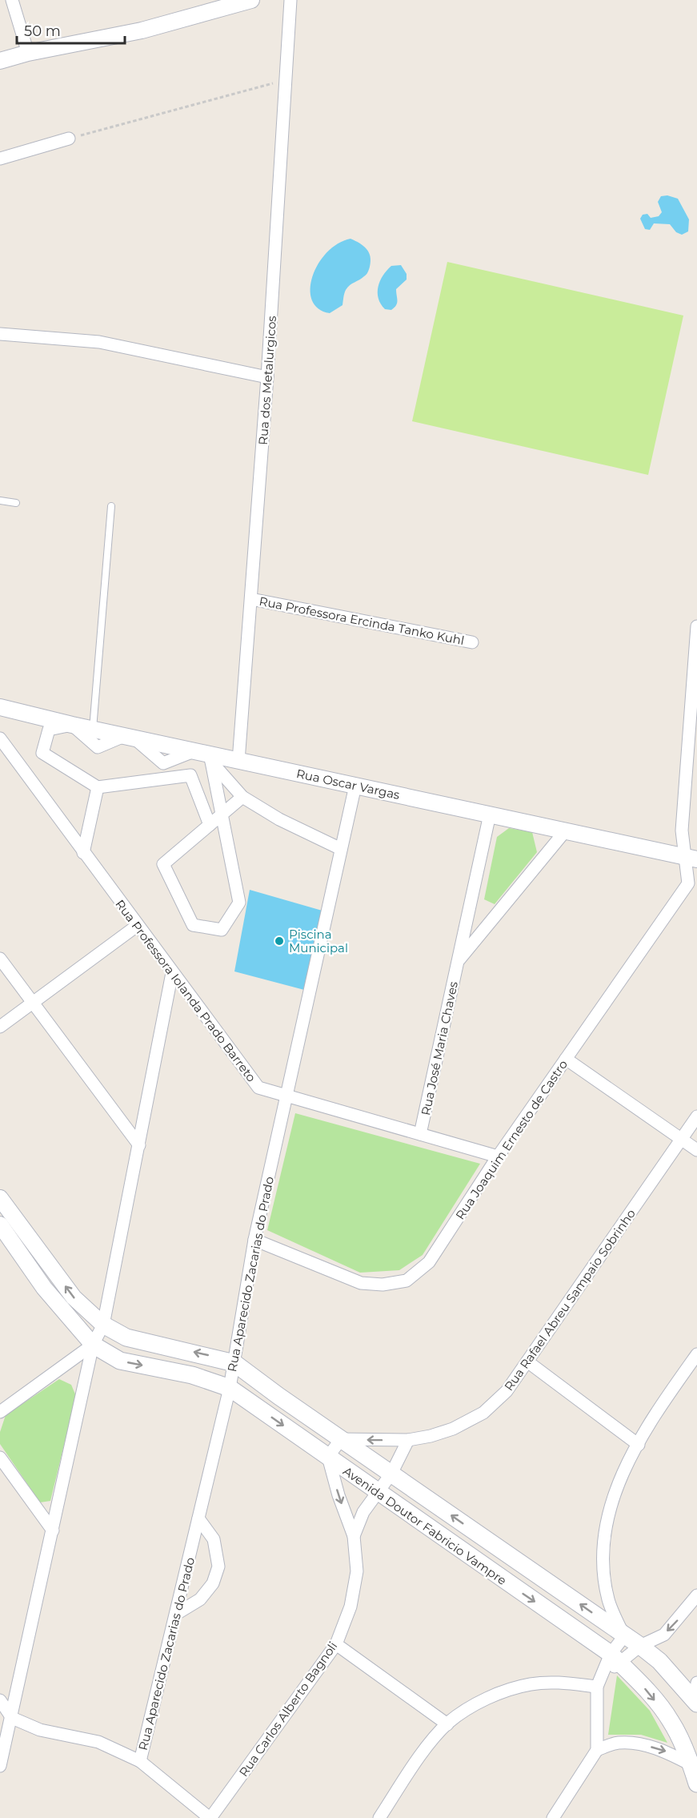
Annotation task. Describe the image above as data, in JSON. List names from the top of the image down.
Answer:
{
  "streets": {
    "main road": ["Avenida Doutor Fabricio Vampre"],
    "street": [
      "Rua dos Metalurgicos",
      "Rua Professora Ercinda Tanko Kuhl",
      "Rua Oscar Vargas",
      "Rua Professora Iolanda Prado Barreto",
      "Rua José Maria Chaves",
      "Rua Joaquim Ernesto de Castro",
      "Rua Aparecido Zacarias do Prado",
      "Rua Rafael Abreu Sampaio Sobrinho",
      "Rua Carlos Alberto Bagnoli"
    ]
  },
  "crossings": [
    ["Rua dos Metalurgicos", "Rua Professora Ercinda Tanko Kuhl"],
    ["Rua dos Metalurgicos", "Rua Oscar Vargas"],
    ["Rua Oscar Vargas", "Rua José Maria Chaves"],
    ["Rua Oscar Vargas", "Rua Joaquim Ernesto de Castro"],
    ["Rua Oscar Vargas", "Rua Aparecido Zacarias do Prado"],
    ["Rua Professora Iolanda Prado Barreto", "Rua José Maria Chaves"],
    ["Rua Professora Iolanda Prado Barreto", "Rua Joaquim Ernesto de Castro"],
    ["Rua Professora Iolanda Prado Barreto", "Rua Aparecido Zacarias do Prado"],
    ["Rua Joaquim Ernesto de Castro", "Rua Aparecido Zacarias do Prado"],
    ["Rua Aparecido Zacarias do Prado", "Avenida Doutor Fabricio Vampre"],
    ["Rua Rafael Abreu Sampaio Sobrinho", "Avenida Doutor Fabricio Vampre"],
    ["Avenida Doutor Fabricio Vampre", "Rua Carlos Alberto Bagnoli"]
  ],
  "places": ["Piscina Municipal"],
  "scale_bar": "50 m"
}
